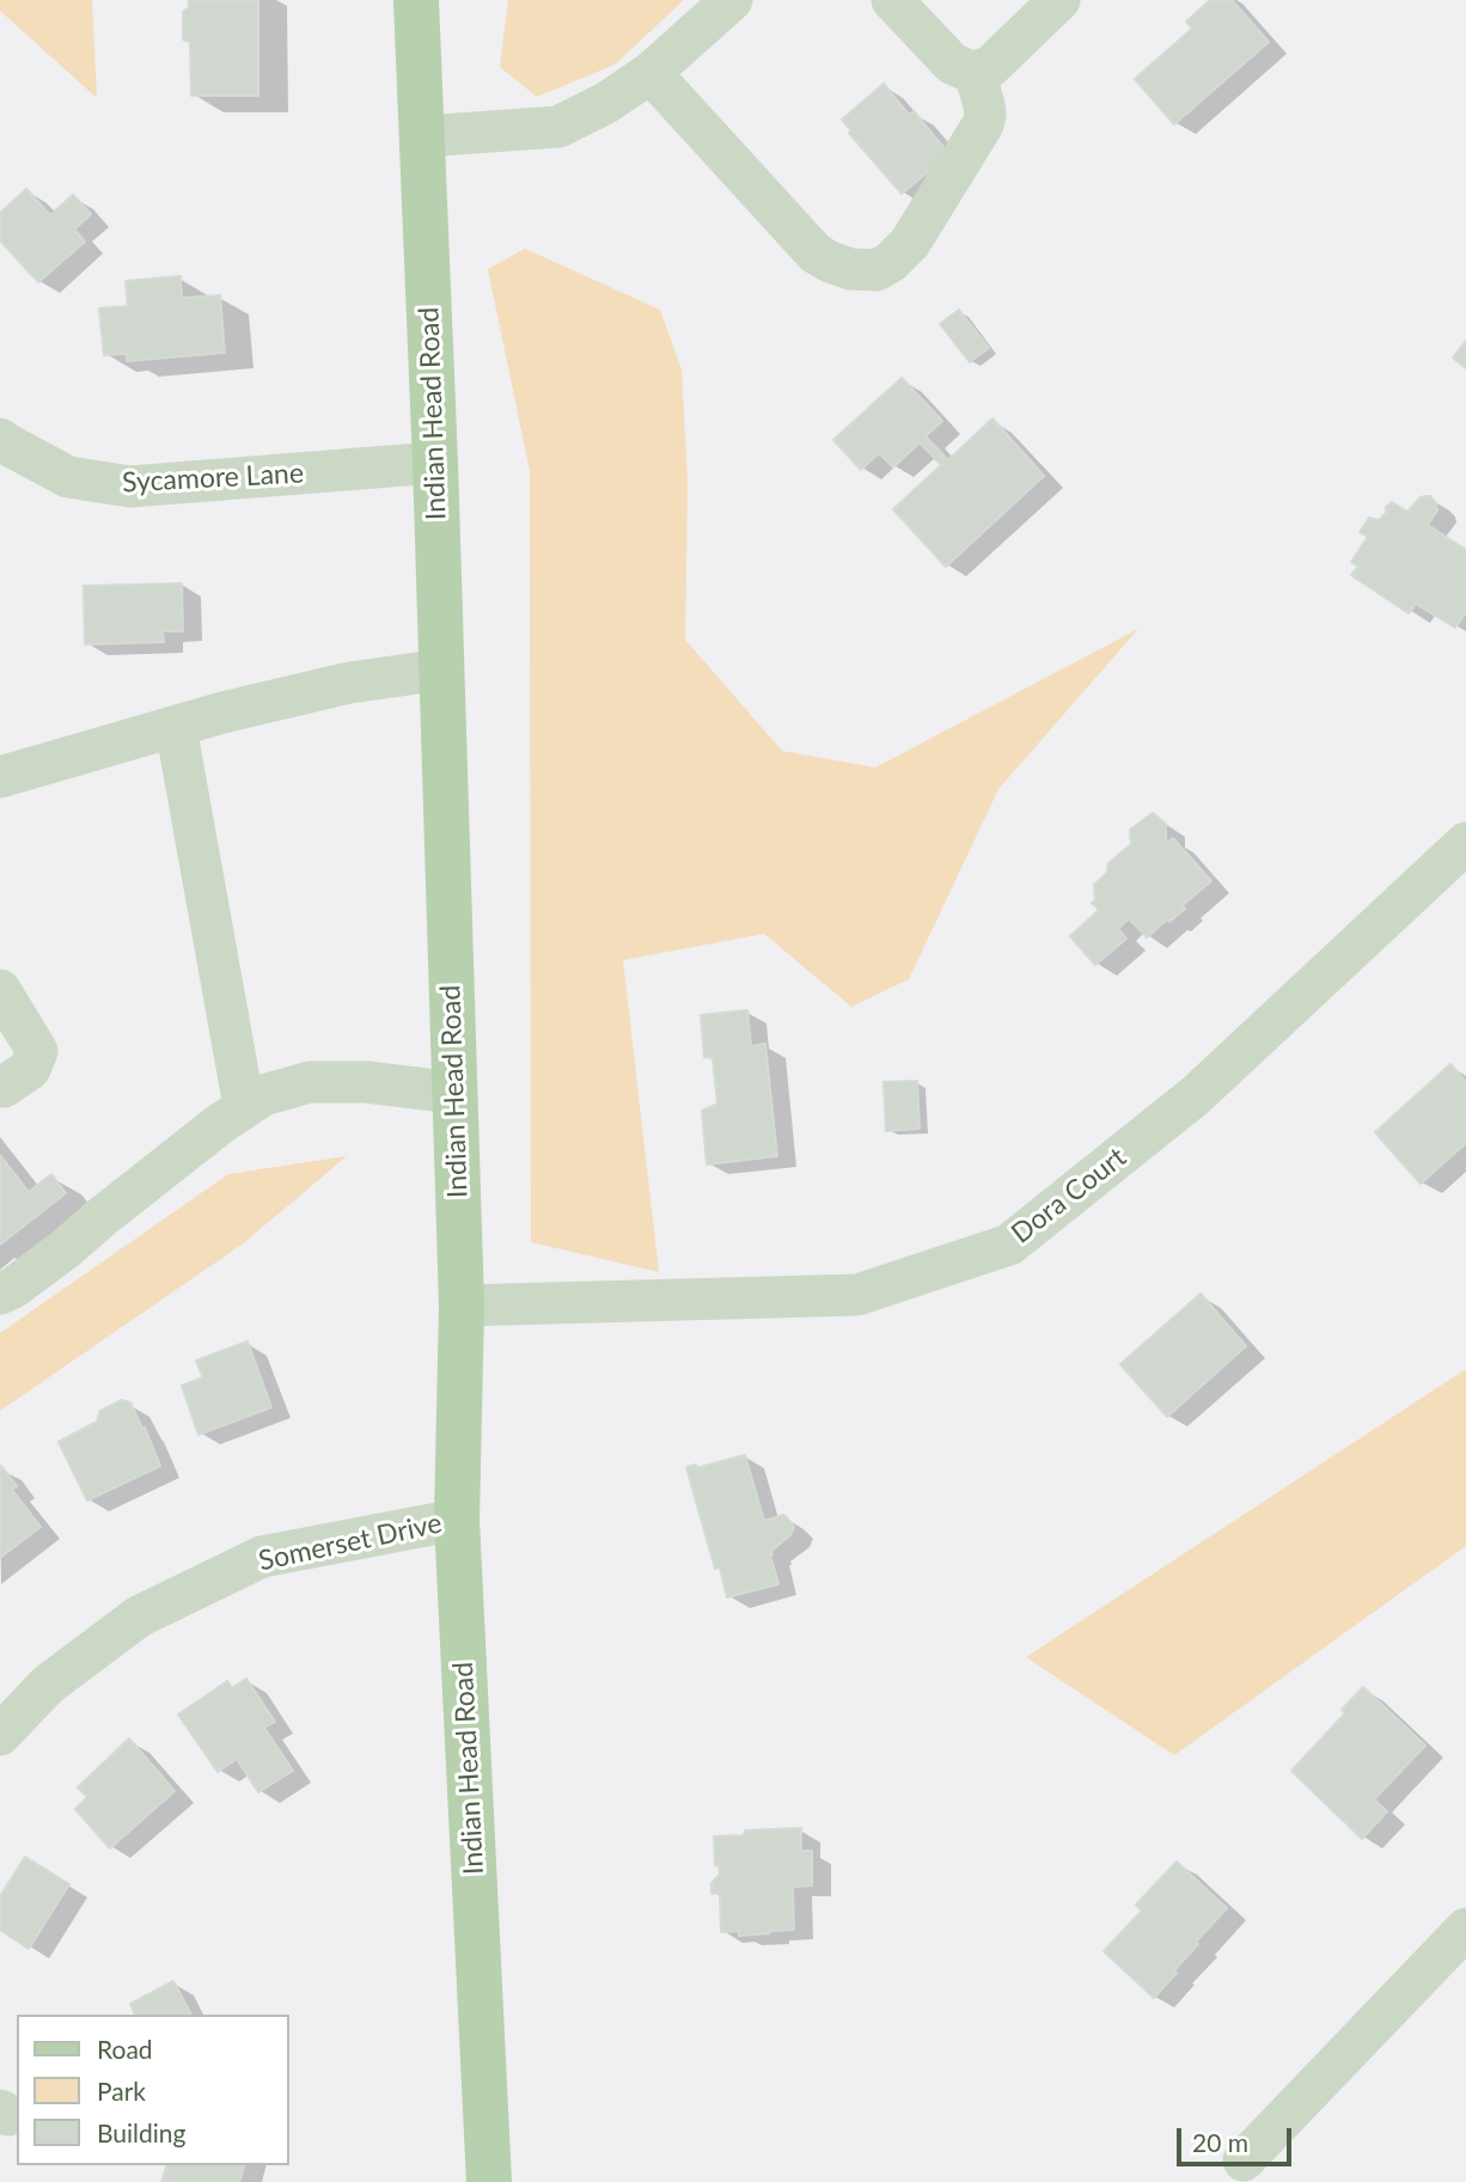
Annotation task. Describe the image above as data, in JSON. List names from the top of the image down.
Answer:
{
  "streets": {
    "main road": ["Indian Head Road"],
    "street": ["Sycamore Lane", "Dora Court", "Somerset Drive"]
  },
  "crossings": [
    ["Indian Head Road", "Sycamore Lane"],
    ["Indian Head Road", "Dora Court"],
    ["Indian Head Road", "Somerset Drive"]
  ],
  "legend": ["Road", "Park", "Building"],
  "scale_bar": "20 m"
}
